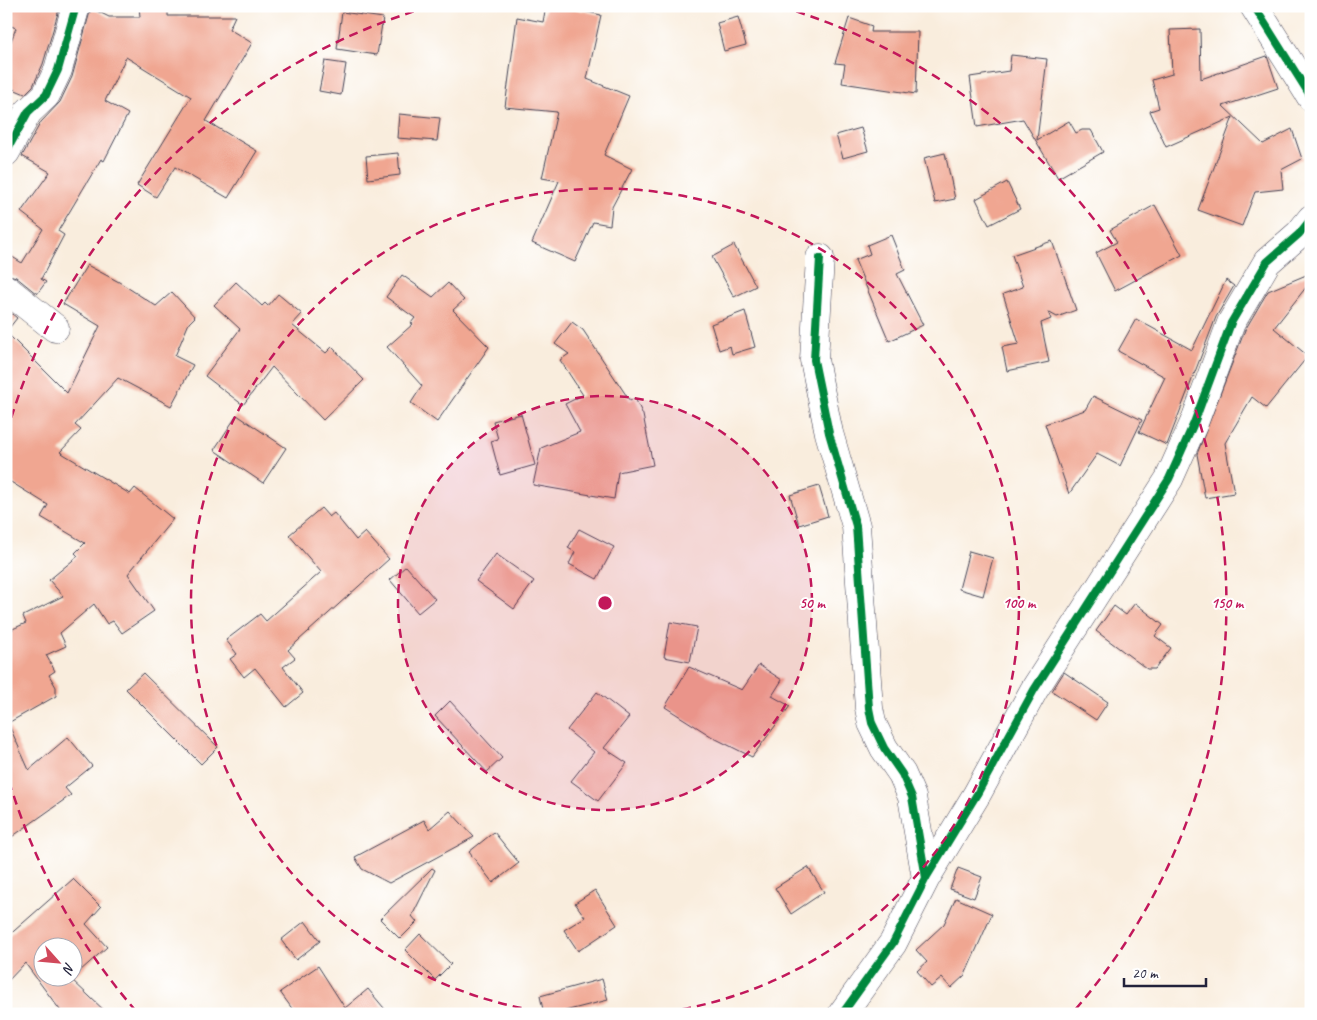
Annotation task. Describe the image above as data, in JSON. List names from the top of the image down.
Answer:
{
  "scale_bar": "20 m",
  "north": "bottom right",
  "rings": ["50 m", "100 m", "150 m"]
}
